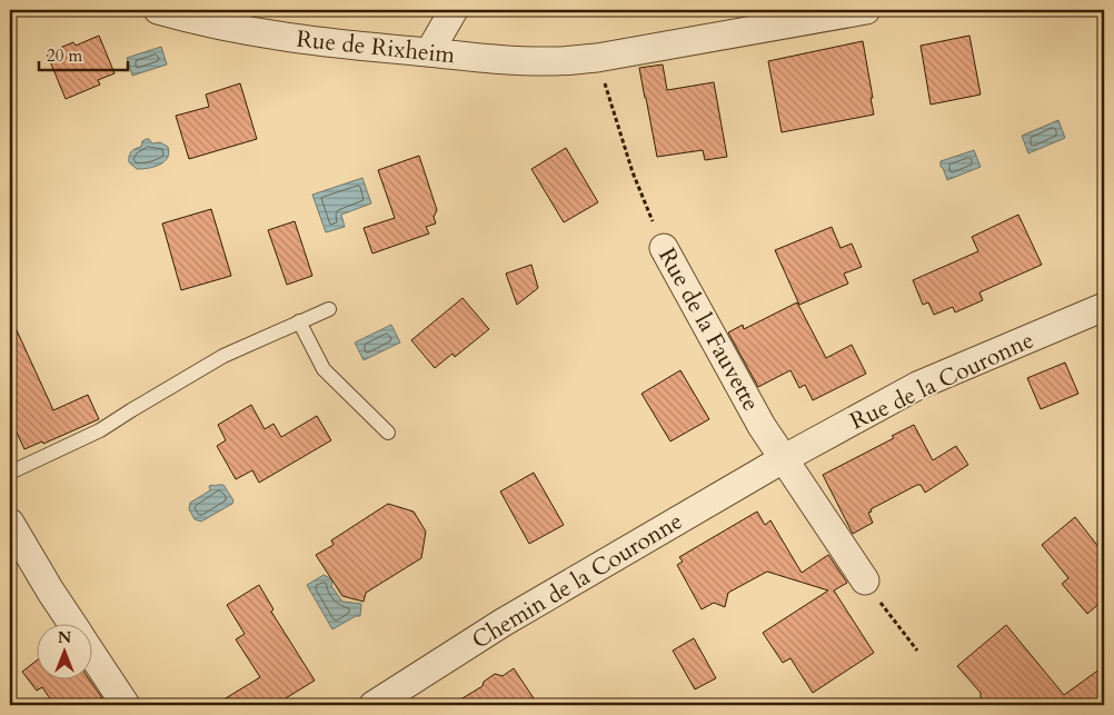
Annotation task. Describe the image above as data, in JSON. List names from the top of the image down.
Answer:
{
  "streets": {
    "street": [
      "Rue de Rixheim",
      "Rue de la Fauvette",
      "Rue de la Couronne",
      "Chemin de la Couronne"
    ]
  },
  "crossings": [
    ["Rue de Rixheim", "Rue de la Fauvette"],
    ["Rue de la Fauvette", "Rue de la Couronne"],
    ["Rue de la Fauvette", "Chemin de la Couronne"],
    ["Rue de la Couronne", "Chemin de la Couronne"]
  ],
  "scale_bar": "20 m",
  "north": "top"
}
